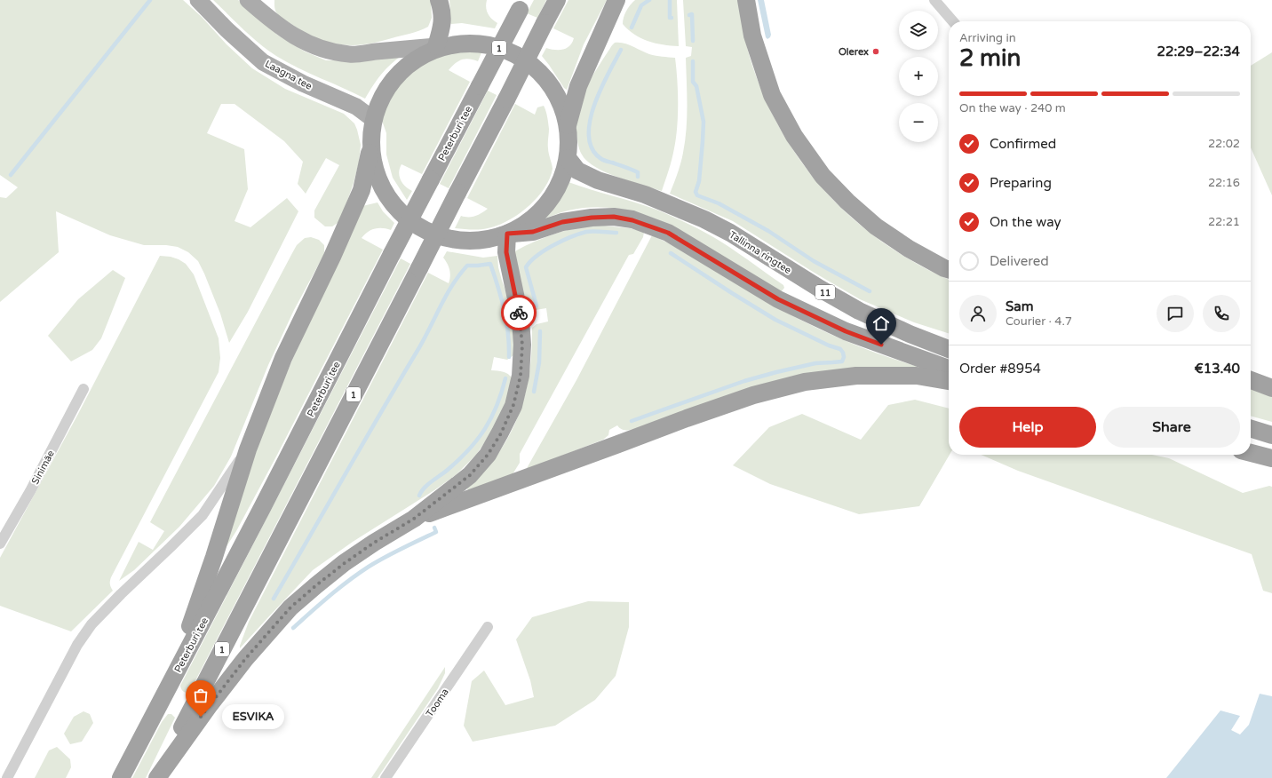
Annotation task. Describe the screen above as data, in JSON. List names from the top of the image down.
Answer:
{
  "streets": {
    "highway": [
      "1",
      "Peterburi tee",
      "Tallinna ringtee",
      "11"
    ],
    "main road": ["Laagna tee"],
    "street": ["Sinimäe", "Tooma"]
  },
  "places": ["Olerex", "ESVIKA"],
  "page": {
    "map_buttons": ["+", "−"],
    "heading": ["2 min", "Arriving in", "22:29–22:34"],
    "panel": [
      "Sam",
      "Courier · 4.7",
      "Order #8954",
      "€13.40"
    ],
    "bar": "On the way · 240 m",
    "list": [
      ["Confirmed", "22:02"],
      ["Preparing", "22:16"],
      ["On the way", "22:21"],
      "Delivered"
    ],
    "buttons": ["Help", "Share"],
    "bubble": "ESVIKA"
  }
}
